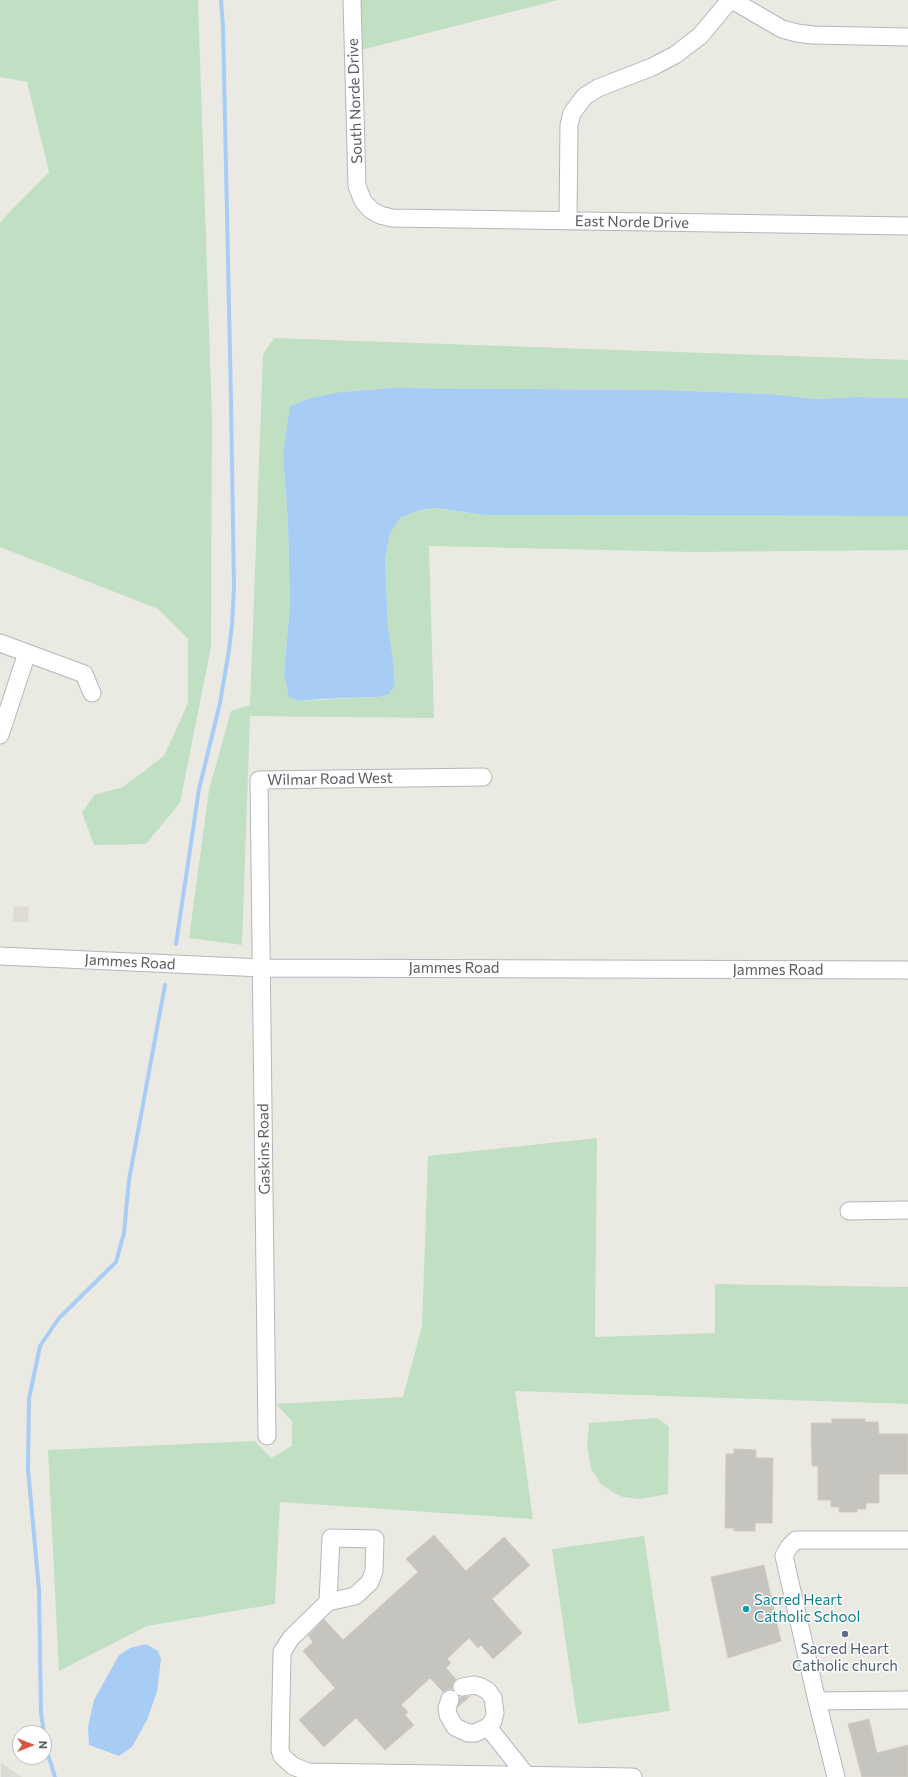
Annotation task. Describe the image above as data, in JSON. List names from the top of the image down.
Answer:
{
  "streets": {
    "street": [
      "South Norde Drive",
      "East Norde Drive",
      "Wilmar Road West",
      "Jammes Road",
      "Gaskins Road"
    ]
  },
  "crossings": [
    ["South Norde Drive", "East Norde Drive"],
    ["Wilmar Road West", "Gaskins Road"],
    ["Jammes Road", "Gaskins Road"]
  ],
  "places": ["Sacred Heart Catholic School", "Sacred Heart Catholic church"],
  "north": "right"
}
